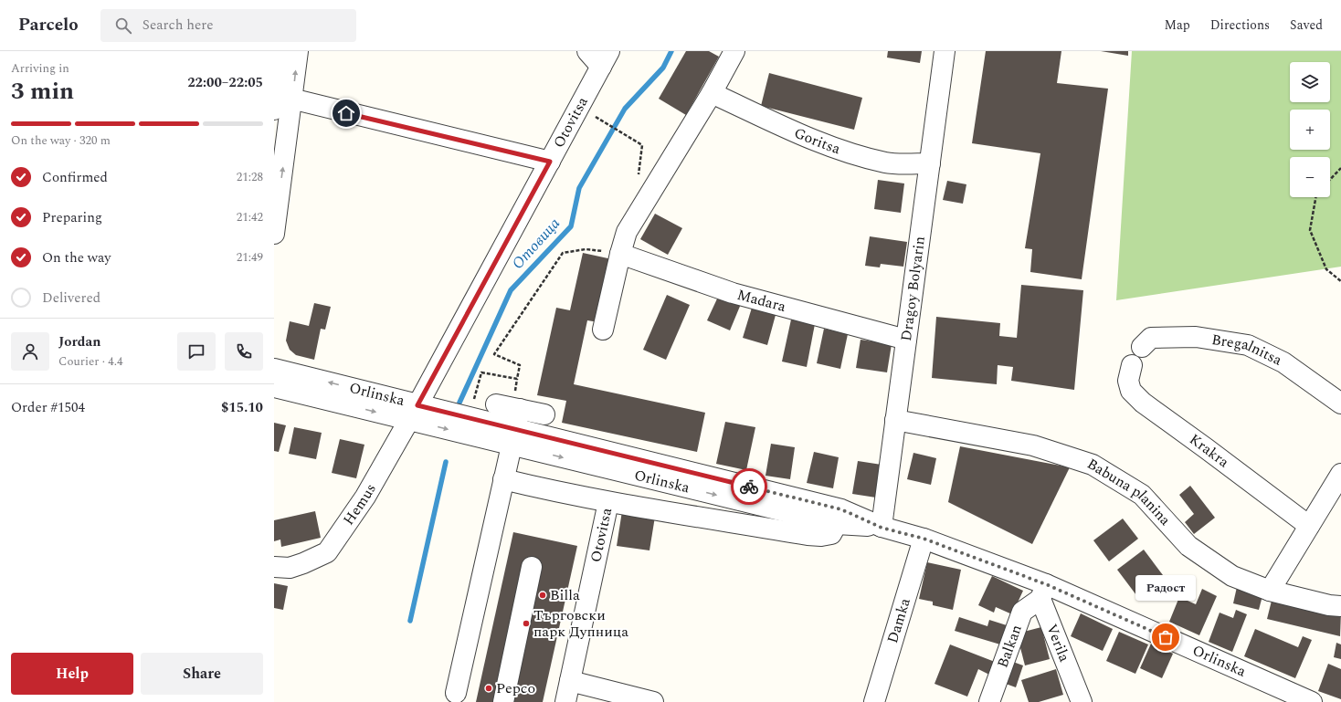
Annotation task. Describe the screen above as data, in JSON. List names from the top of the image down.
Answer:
{
  "streets": {
    "street": [
      "Otovitsa",
      "Goritsa",
      "Dragoy Bolyarin",
      "Madara",
      "Bregalnitsa",
      "Orlinska",
      "Krakra",
      "Babuna planina",
      "Hemus",
      "Damka",
      "Verila",
      "Balkan"
    ]
  },
  "crossings": [
    ["Otovitsa", "Orlinska"],
    ["Otovitsa", "Hemus"],
    ["Goritsa", "Dragoy Bolyarin"],
    ["Dragoy Bolyarin", "Madara"],
    ["Dragoy Bolyarin", "Orlinska"],
    ["Dragoy Bolyarin", "Babuna planina"],
    ["Orlinska", "Hemus"],
    ["Orlinska", "Damka"],
    ["Orlinska", "Verila"],
    ["Orlinska", "Balkan"],
    ["Verila", "Balkan"]
  ],
  "water": ["Отовица"],
  "places": [
    "Billa",
    "Търговски парк Дупница",
    "Радост",
    "Pepco"
  ],
  "page": {
    "header": "Parcelo",
    "search": "Search here",
    "nav": ["Map", "Directions", "Saved"],
    "heading": ["3 min", "Arriving in", "22:00–22:05"],
    "panel": [
      "Jordan",
      "Courier · 4.4",
      "Order #1504",
      "$15.10"
    ],
    "map_buttons": ["+", "−"],
    "bar": "On the way · 320 m",
    "list": [
      ["Confirmed", "21:28"],
      ["Preparing", "21:42"],
      ["On the way", "21:49"],
      "Delivered"
    ],
    "bubble": "Радост",
    "buttons": ["Help", "Share"]
  }
}
